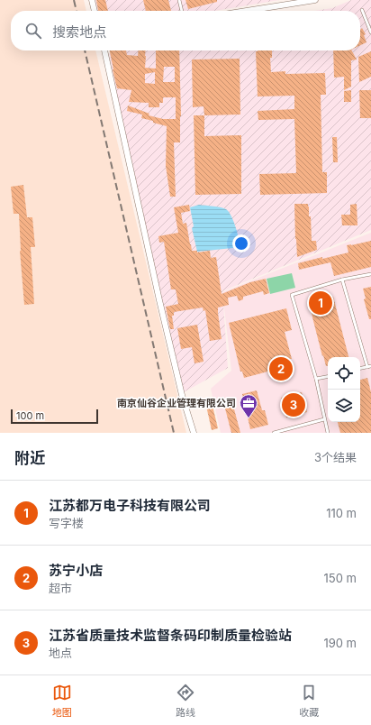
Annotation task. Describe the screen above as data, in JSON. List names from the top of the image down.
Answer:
{
  "places": {
    "office": ["南京仙谷企业管理有限公司"]
  },
  "scale_bar": "100 m",
  "page": {
    "search": "搜索地点",
    "pins": ["1", "2", "3"],
    "scale": "100 m",
    "heading": ["附近", "3个结果"],
    "list": [
      {
        "mark": "1",
        "name": "江苏都万电子科技有限公司",
        "note": "写字楼",
        "value": "110 m"
      },
      {
        "mark": "2",
        "name": "苏宁小店",
        "note": "超市",
        "value": "150 m"
      },
      {
        "mark": "3",
        "name": "江苏省质量技术监督条码印制质量检验站",
        "note": "地点",
        "value": "190 m"
      }
    ],
    "nav": ["地图", "路线", "收藏"]
  }
}
